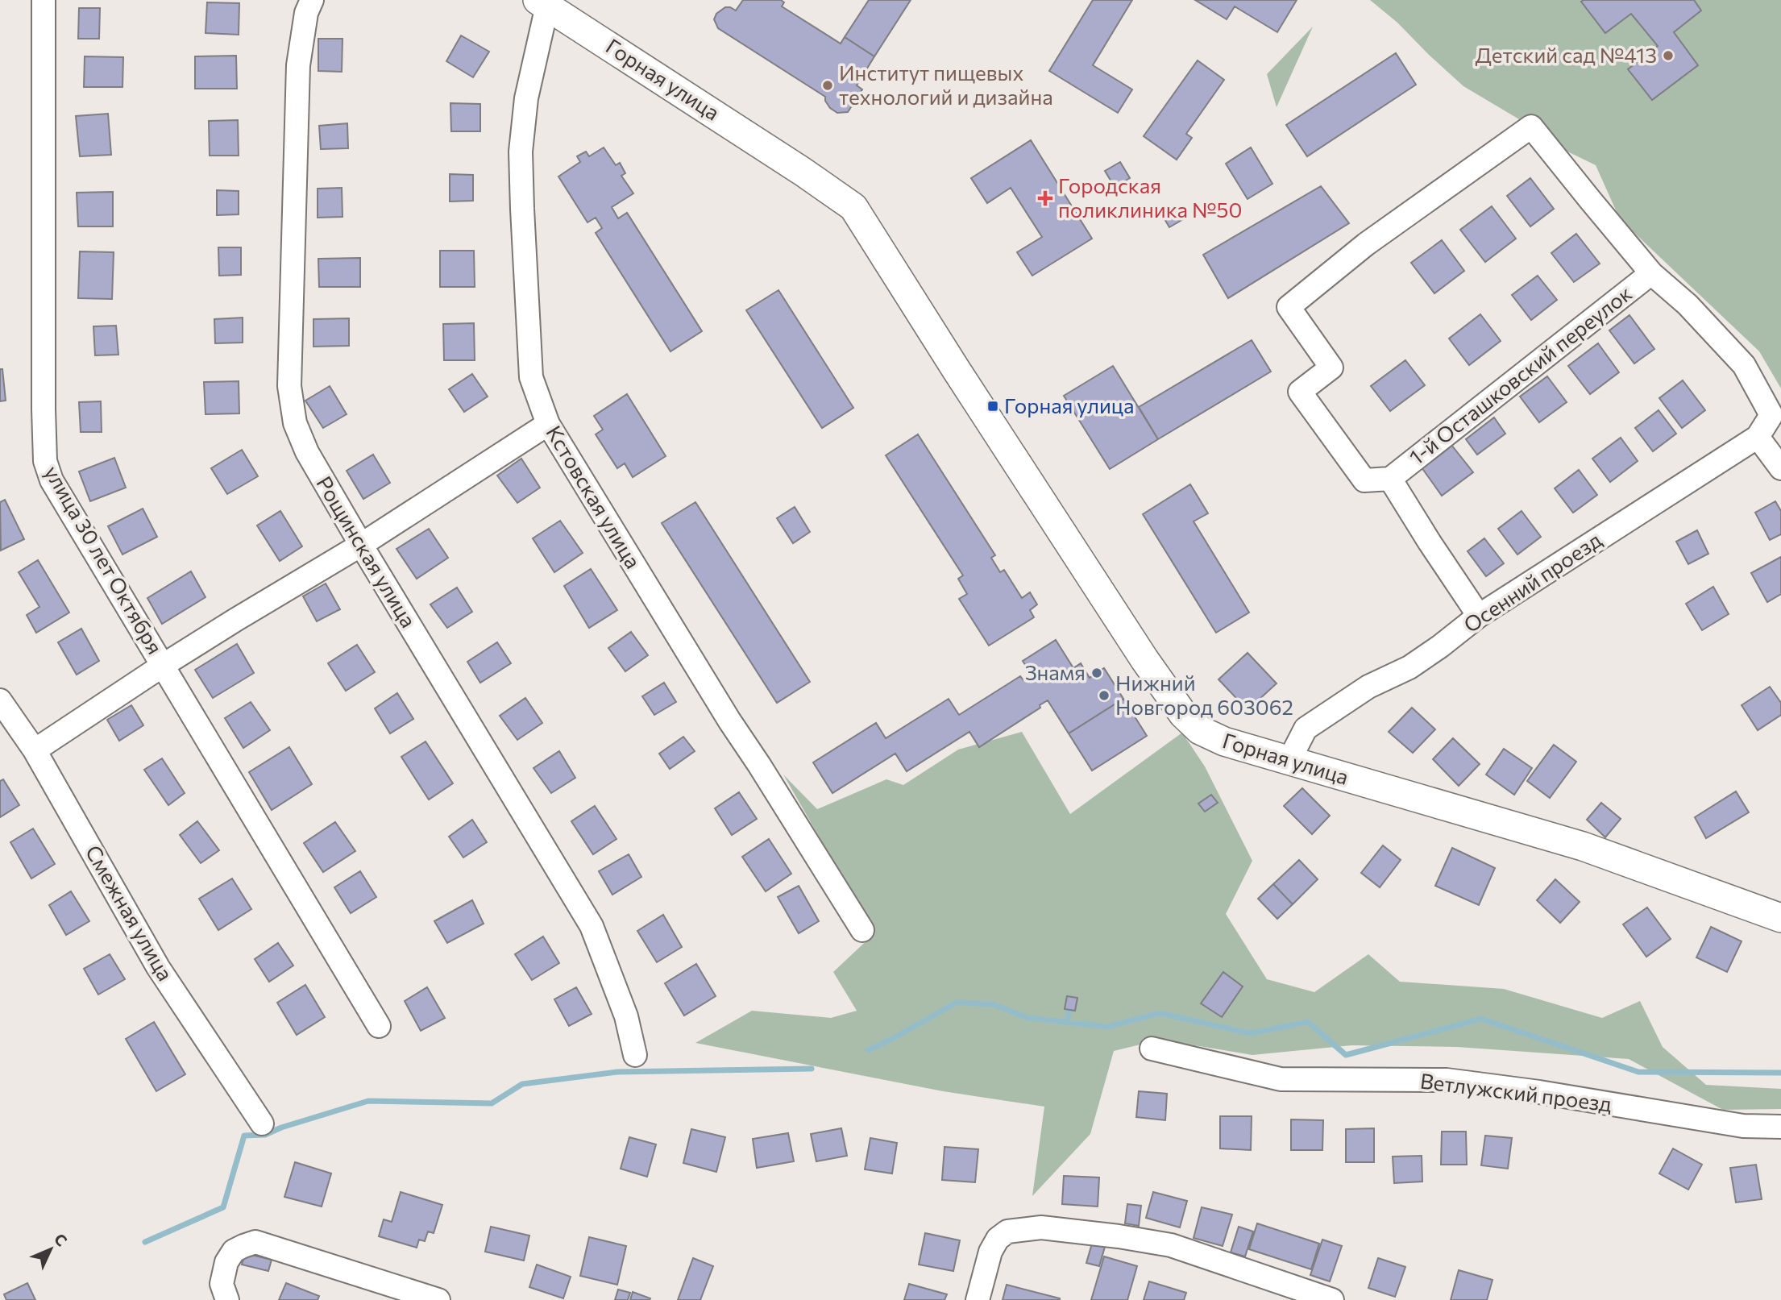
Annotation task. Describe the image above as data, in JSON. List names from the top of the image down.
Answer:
{
  "streets": {
    "main road": ["Горная улица"],
    "street": [
      "1-й Осташковский переулок",
      "Кстовская улица",
      "Рощинская улица",
      "улица 30 лет Октября",
      "Осенний проезд",
      "Смежная улица",
      "Ветлужский проезд"
    ]
  },
  "crossings": [
    ["Горная улица", "Кстовская улица"],
    ["Горная улица", "Осенний проезд"]
  ],
  "places": {
    "other": [
      "Детский сад №413",
      "Институт пищевых технологий и дизайна",
      "Знамя",
      "Нижний Новгород 603062"
    ],
    "health": ["Городская поликлиника №50"],
    "transit": ["Горная улица"]
  },
  "north": "top right"
}
